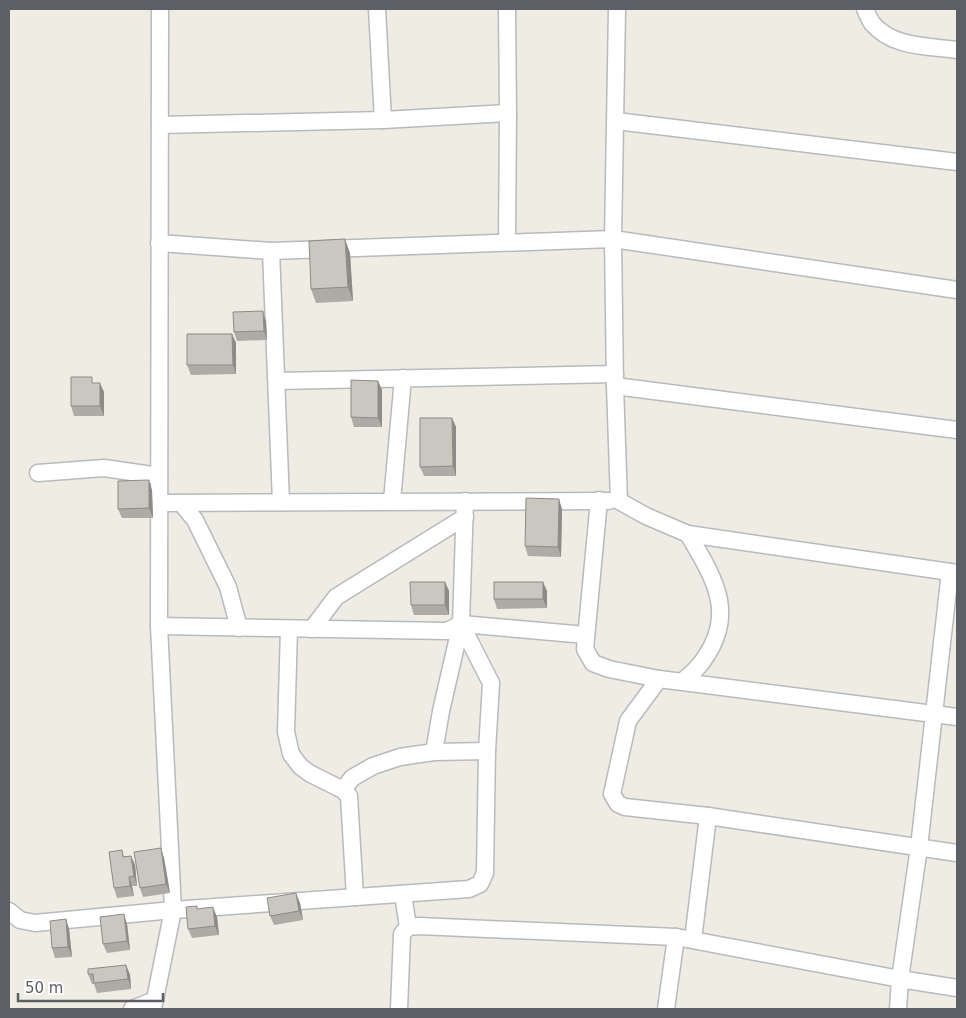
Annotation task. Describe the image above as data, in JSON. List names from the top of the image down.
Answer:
{
  "scale_bar": "50 m"
}
